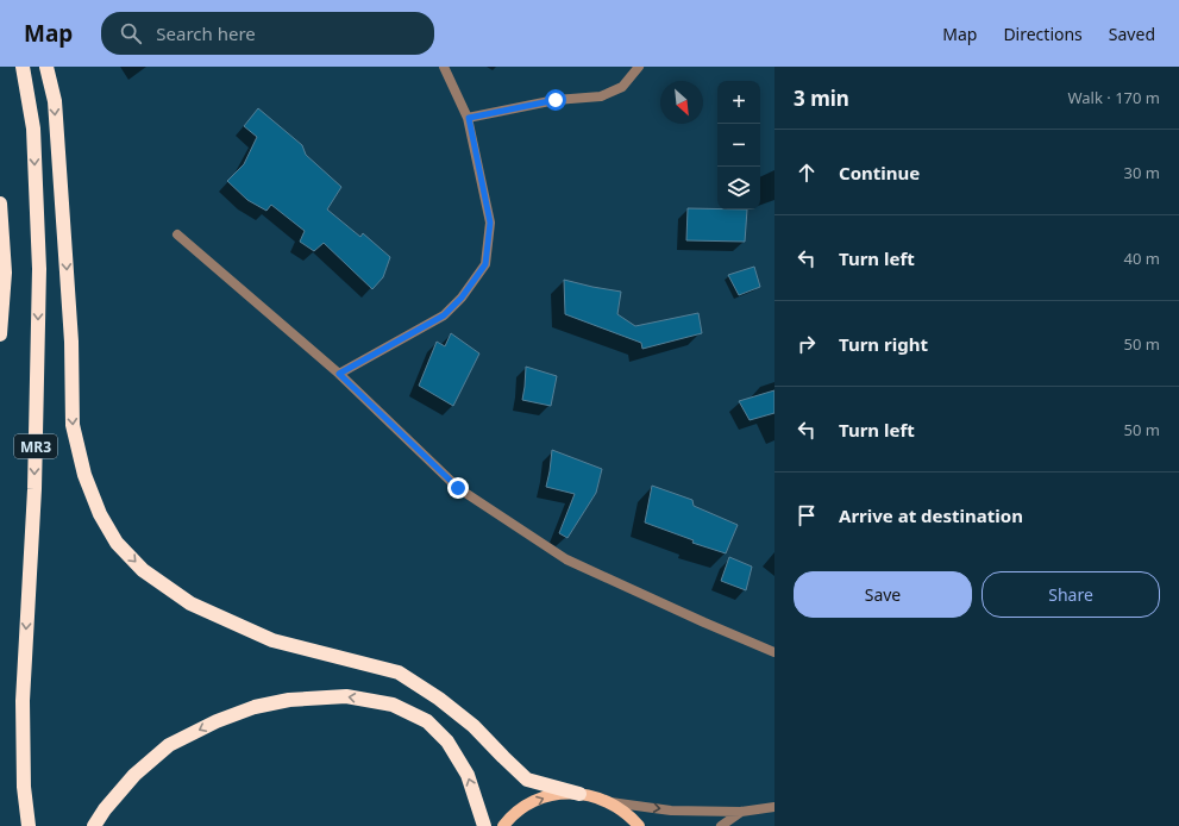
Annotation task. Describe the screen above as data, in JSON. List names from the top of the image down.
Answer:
{
  "streets": {
    "highway": ["MR3"]
  },
  "north": "bottom right",
  "page": {
    "header": "Map",
    "search": "Search here",
    "nav": ["Map", "Directions", "Saved"],
    "heading": ["3 min", "Walk · 170 m"],
    "map_buttons": ["+", "−"],
    "list": [
      ["Continue", "30 m"],
      ["Turn left", "40 m"],
      ["Turn right", "50 m"],
      ["Turn left", "50 m"],
      "Arrive at destination"
    ],
    "buttons": ["Save", "Share"]
  }
}
